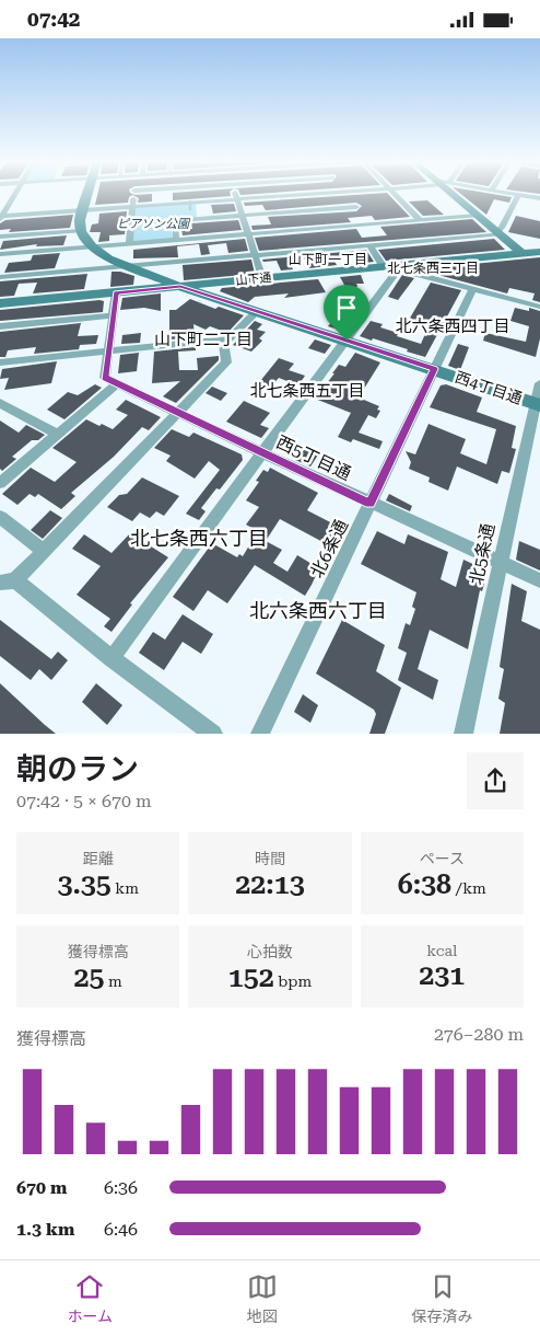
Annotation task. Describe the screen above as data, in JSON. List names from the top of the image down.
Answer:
{
  "streets": {
    "street": [
      "山下通",
      "西4丁目通",
      "西5丁目通",
      "北6条通",
      "北5条通"
    ]
  },
  "crossings": [
    ["山下通", "西4丁目通"],
    ["西4丁目通", "北6条通"],
    ["西4丁目通", "北5条通"],
    ["西5丁目通", "北6条通"],
    ["西5丁目通", "北5条通"]
  ],
  "districts": [
    "山下町一丁目",
    "北七条西三丁目",
    "北六条西四丁目",
    "山下町二丁目",
    "北七条西五丁目",
    "北七条西六丁目",
    "北六条西六丁目"
  ],
  "parks": ["ピアソン公園"],
  "page": {
    "status": "07:42",
    "heading": ["朝のラン", "07:42 · 5 × 670 m"],
    "stats": [
      ["距離", "3.35 km"],
      ["時間", "22:13"],
      ["ペース", "6:38 /km"],
      ["獲得標高", "25 m"],
      ["心拍数", "152 bpm"],
      ["kcal", "231"]
    ],
    "chart": ["獲得標高", "276–280 m"],
    "list": [
      {
        "name": "670 m",
        "note": "6:36"
      },
      {
        "name": "1.3 km",
        "note": "6:46"
      }
    ],
    "tabs": ["ホーム", "地図", "保存済み"]
  }
}
